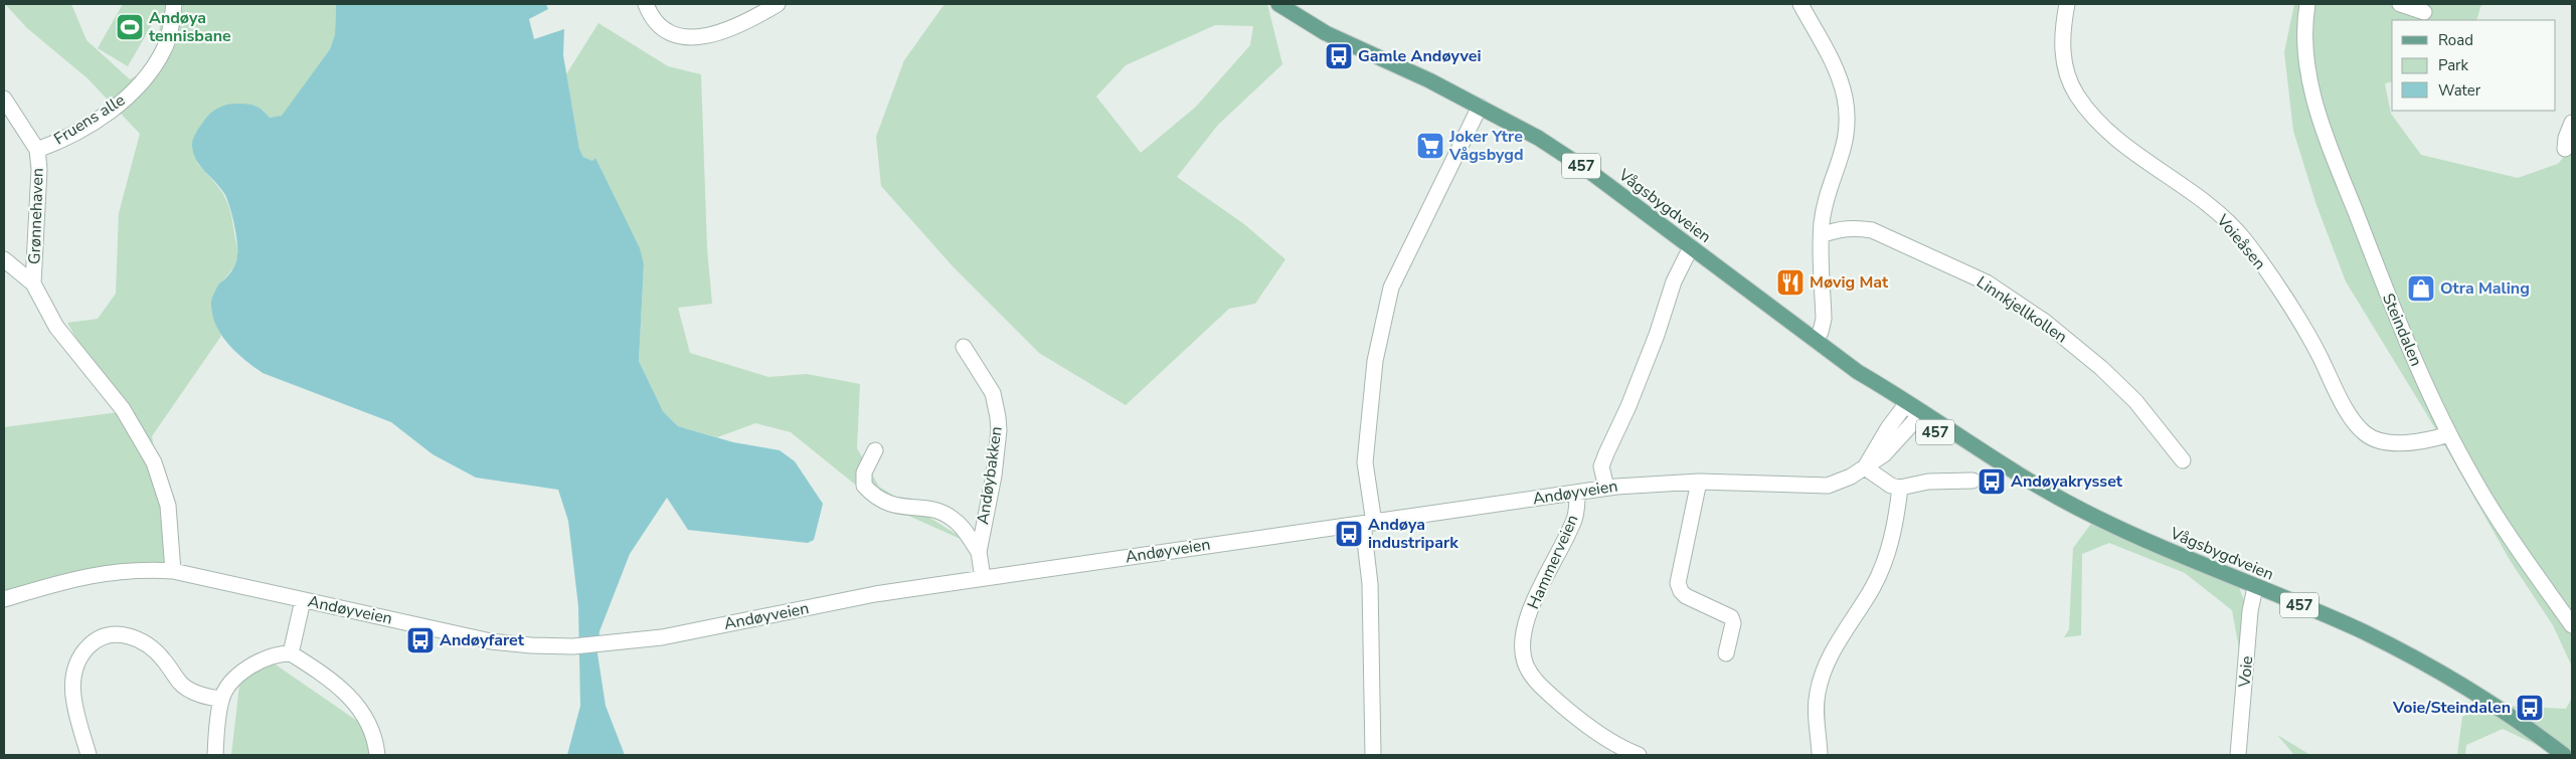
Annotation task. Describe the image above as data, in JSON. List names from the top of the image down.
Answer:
{
  "streets": {
    "main road": ["457", "Vågsbygdveien"],
    "street": [
      "Fruens alle",
      "Grønnehaven",
      "Voieåsen",
      "Linnkjellkollen",
      "Steindalen",
      "Andøybakken",
      "Andøyveien",
      "Hammerveien",
      "Voie"
    ]
  },
  "crossings": [
    ["Fruens alle", "Grønnehaven"],
    ["Vågsbygdveien", "Voie"],
    ["Voieåsen", "Steindalen"],
    ["Andøybakken", "Andøyveien"],
    ["Andøyveien", "Hammerveien"]
  ],
  "places": {
    "sports": ["Andøya tennisbane"],
    "bus stop": [
      "Gamle Andøyvei",
      "Andøyakrysset",
      "Andøya industripark",
      "Andøyfaret",
      "Voie/Steindalen"
    ],
    "supermarket": ["Joker Ytre Vågsbygd"],
    "restaurant": ["Møvig Mat"],
    "shop": ["Otra Maling"]
  },
  "legend": ["Road", "Park", "Water"]
}
